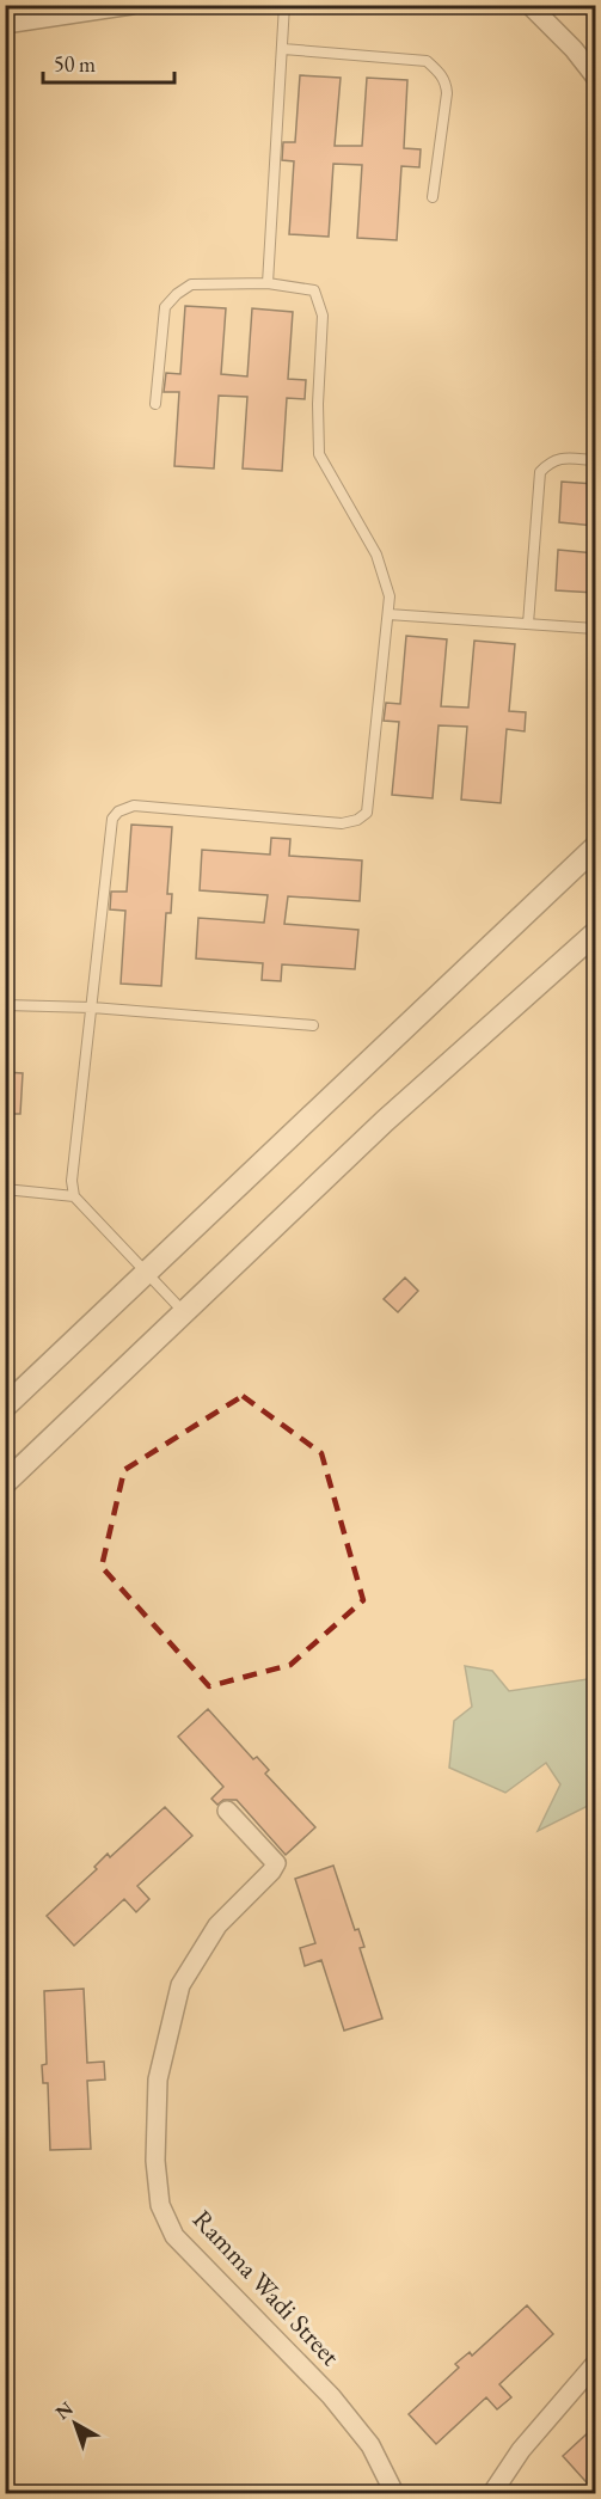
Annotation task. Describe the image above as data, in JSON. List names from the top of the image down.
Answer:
{
  "streets": {
    "street": ["Ramma Wadi Street"]
  },
  "scale_bar": "50 m",
  "north": "top left"
}
